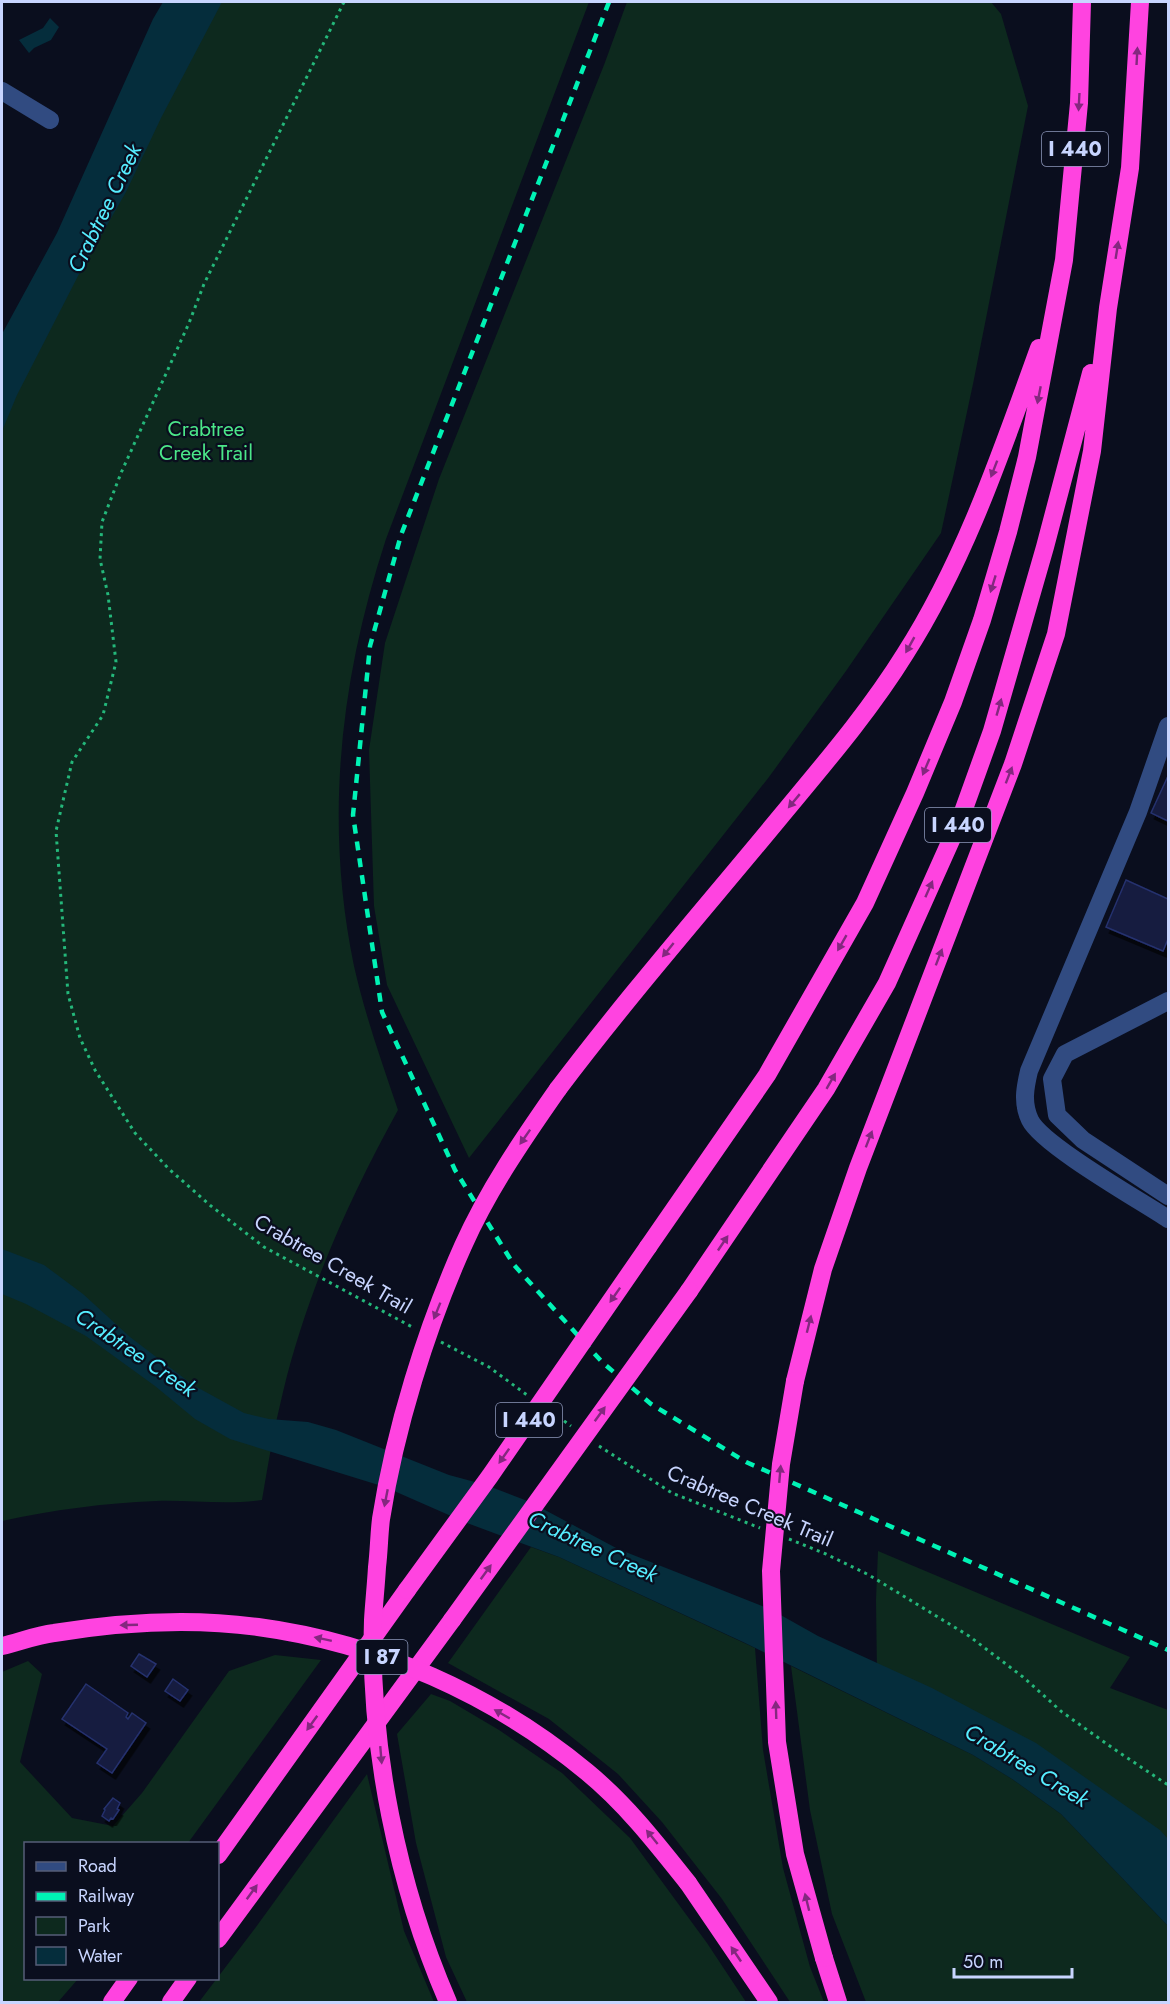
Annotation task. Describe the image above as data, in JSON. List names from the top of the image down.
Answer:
{
  "streets": {
    "highway": ["I 440", "I 87"],
    "path": ["Crabtree Creek Trail"]
  },
  "water": ["Crabtree Creek"],
  "parks": ["Crabtree Creek Trail"],
  "legend": [
    "Road",
    "Railway",
    "Park",
    "Water"
  ],
  "scale_bar": "50 m"
}
